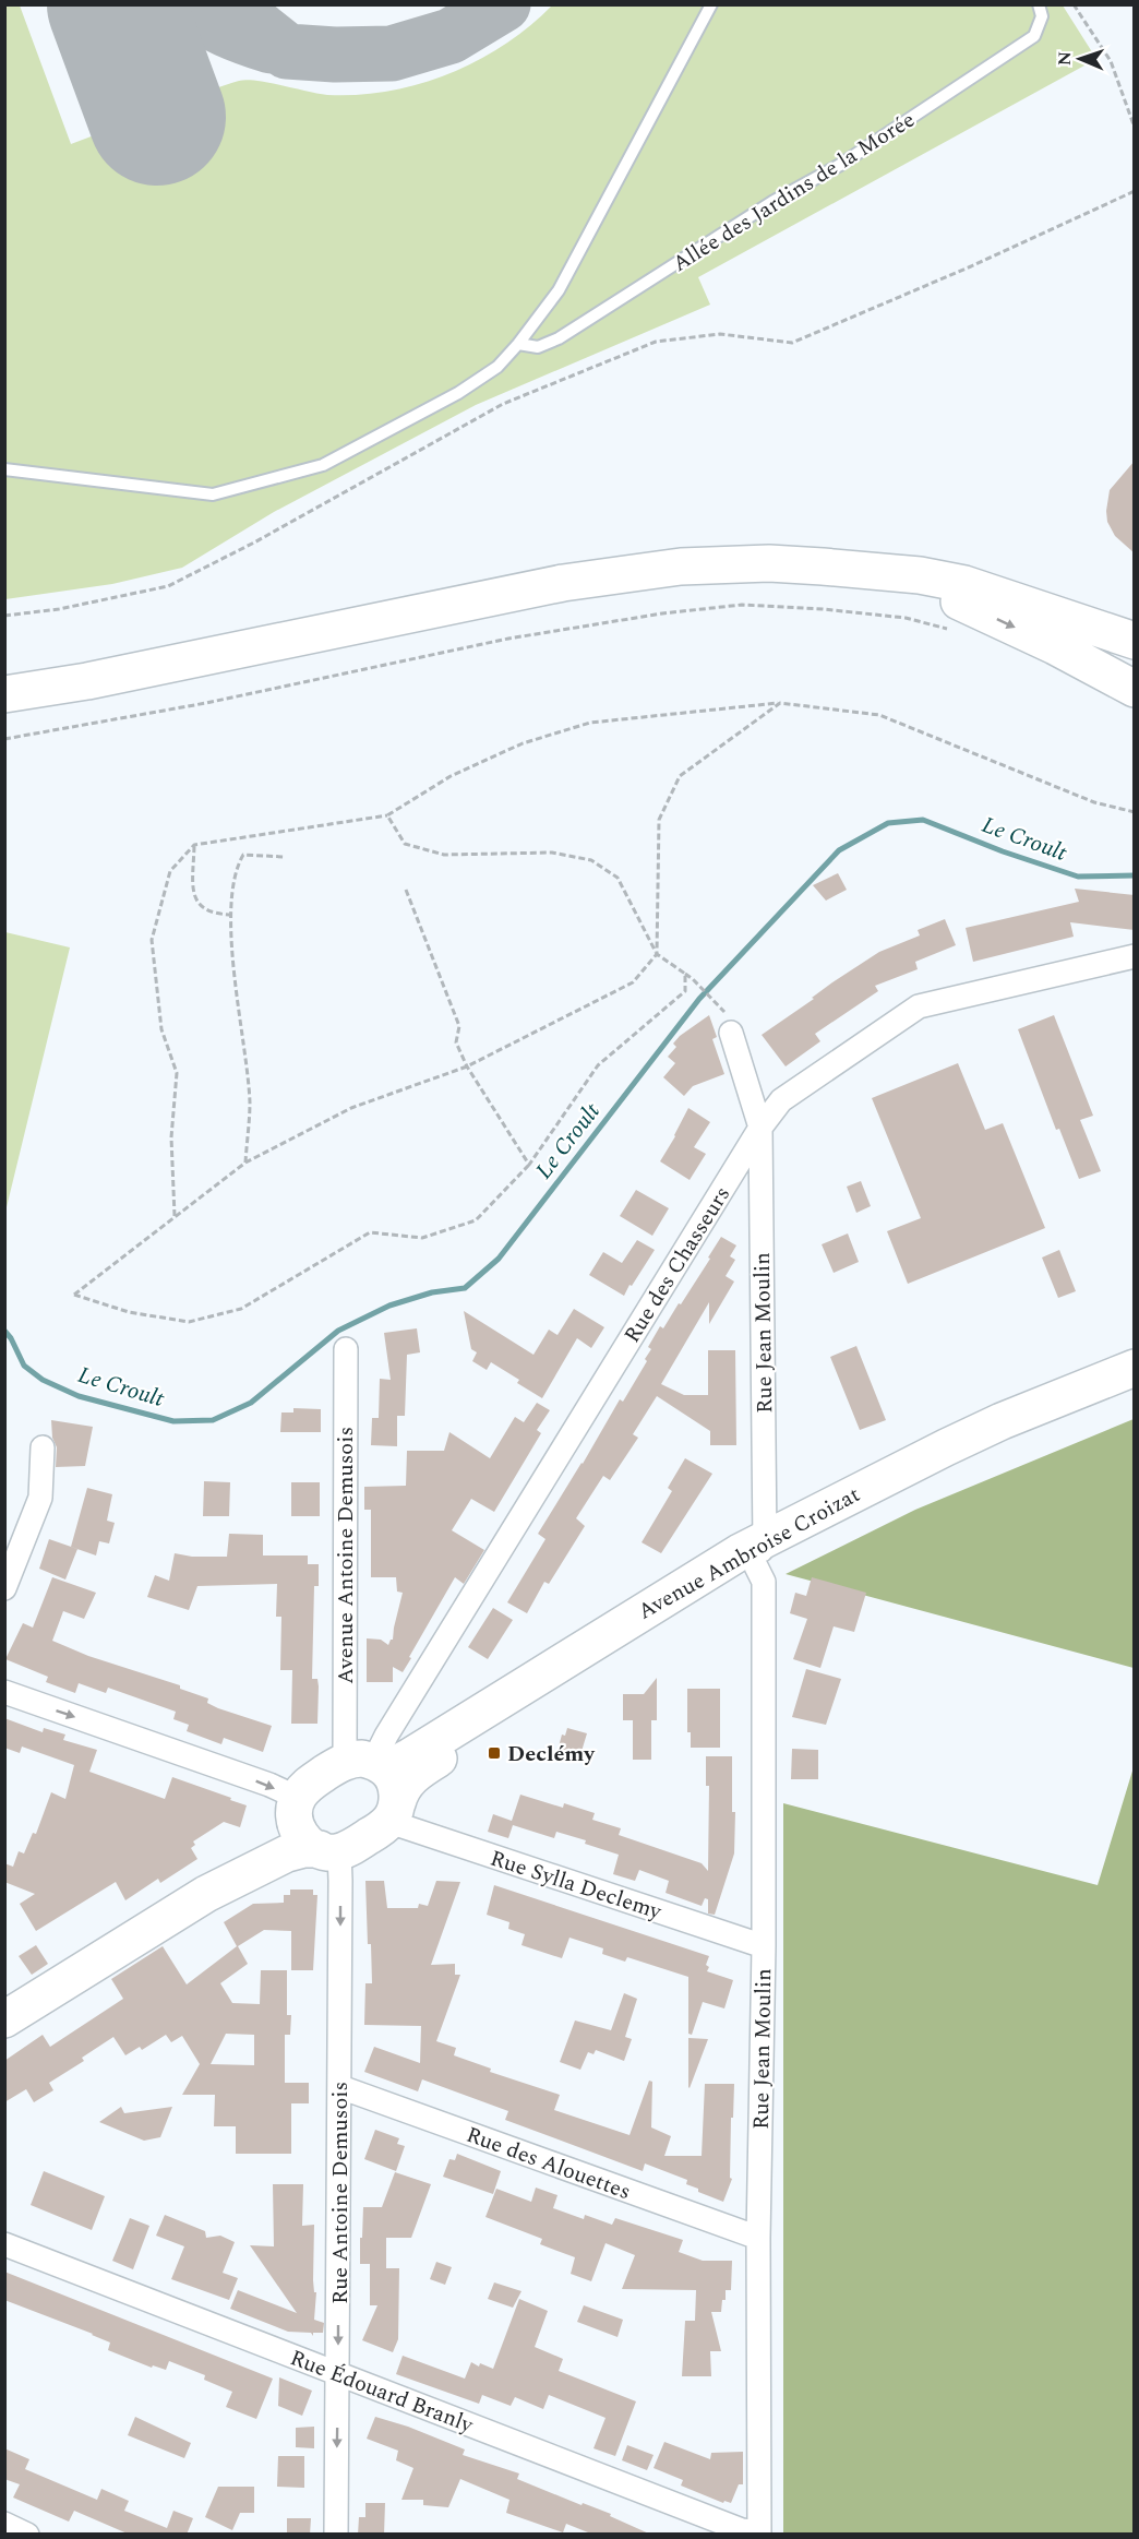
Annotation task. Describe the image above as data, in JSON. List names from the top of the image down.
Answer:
{
  "streets": {
    "main road": ["Avenue Ambroise Croizat"],
    "street": [
      "Rue des Chasseurs",
      "Rue Jean Moulin",
      "Avenue Antoine Demusois",
      "Rue Sylla Declemy",
      "Rue des Alouettes",
      "Rue Antoine Demusois",
      "Rue Édouard Branly"
    ],
    "lane": ["Allée des Jardins de la Morée"]
  },
  "crossings": [
    ["Rue des Chasseurs", "Rue Jean Moulin"],
    ["Rue des Chasseurs", "Avenue Ambroise Croizat"],
    ["Rue des Chasseurs", "Avenue Antoine Demusois"],
    ["Rue des Chasseurs", "Rue Sylla Declemy"],
    ["Rue des Chasseurs", "Rue Antoine Demusois"],
    ["Rue Jean Moulin", "Avenue Ambroise Croizat"],
    ["Rue Jean Moulin", "Rue Sylla Declemy"],
    ["Rue Jean Moulin", "Rue des Alouettes"],
    ["Rue Jean Moulin", "Rue Édouard Branly"],
    ["Avenue Ambroise Croizat", "Avenue Antoine Demusois"],
    ["Avenue Ambroise Croizat", "Rue Sylla Declemy"],
    ["Avenue Ambroise Croizat", "Rue Antoine Demusois"],
    ["Avenue Antoine Demusois", "Rue Sylla Declemy"],
    ["Avenue Antoine Demusois", "Rue Antoine Demusois"],
    ["Rue Sylla Declemy", "Rue Antoine Demusois"],
    ["Rue des Alouettes", "Rue Antoine Demusois"],
    ["Rue Antoine Demusois", "Rue Édouard Branly"]
  ],
  "one_way": ["Rue Antoine Demusois"],
  "water": ["Le Croult"],
  "places": {
    "transit": ["Declémy"]
  },
  "north": "left"
}
